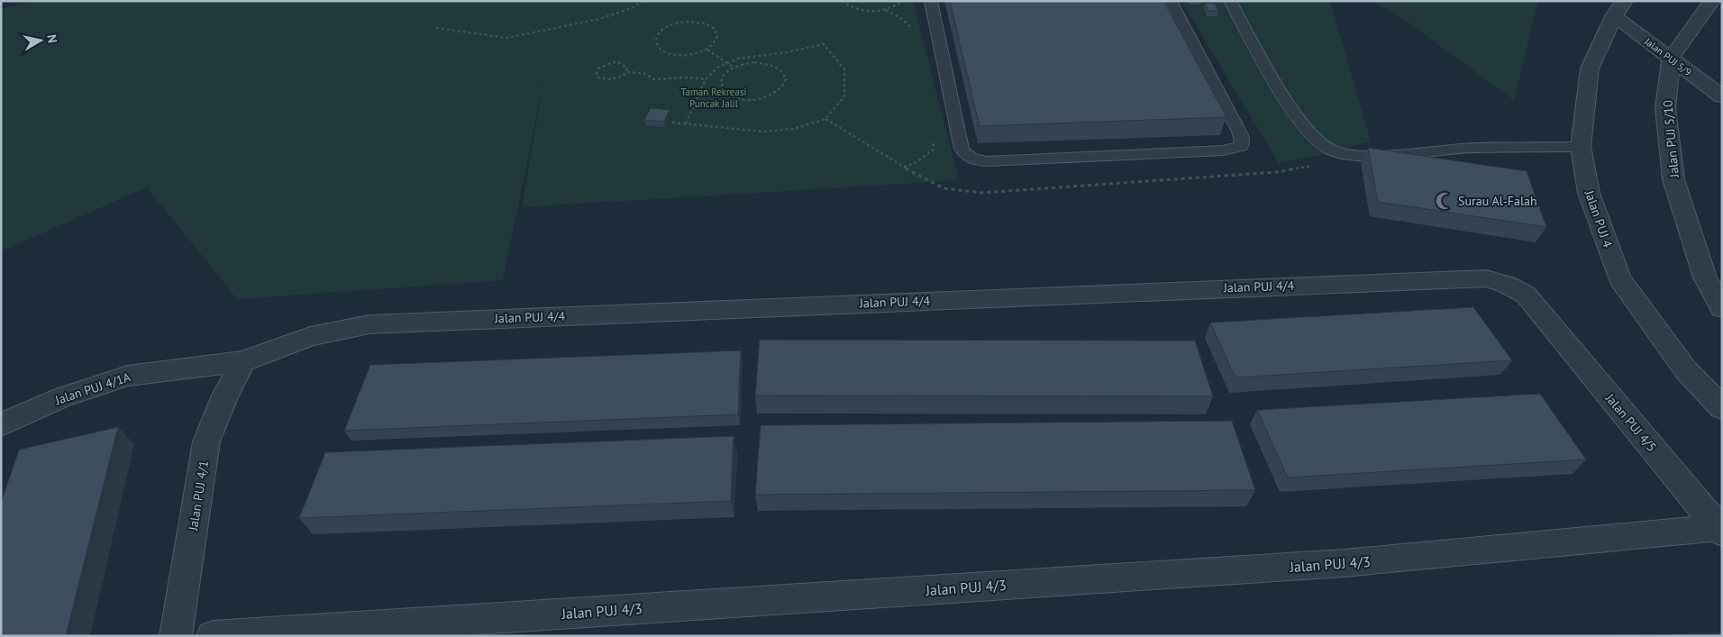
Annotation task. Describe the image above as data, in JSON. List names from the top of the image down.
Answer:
{
  "streets": {
    "street": [
      "Jalan PUJ 5/9",
      "Jalan PUJ 5/10",
      "Jalan PUJ 4",
      "Jalan PUJ 4/4",
      "Jalan PUJ 4/1A",
      "Jalan PUJ 4/5",
      "Jalan PUJ 4/1",
      "Jalan PUJ 4/3"
    ]
  },
  "crossings": [
    ["Jalan PUJ 5/9", "Jalan PUJ 5/10"],
    ["Jalan PUJ 5/9", "Jalan PUJ 4"],
    ["Jalan PUJ 4/4", "Jalan PUJ 4/1A"],
    ["Jalan PUJ 4/4", "Jalan PUJ 4/5"],
    ["Jalan PUJ 4/4", "Jalan PUJ 4/1"],
    ["Jalan PUJ 4/1A", "Jalan PUJ 4/1"],
    ["Jalan PUJ 4/5", "Jalan PUJ 4/3"]
  ],
  "parks": ["Taman Rekreasi Puncak Jalil"],
  "places": {
    "mosque": ["Surau Al-Falah"]
  },
  "north": "right"
}
